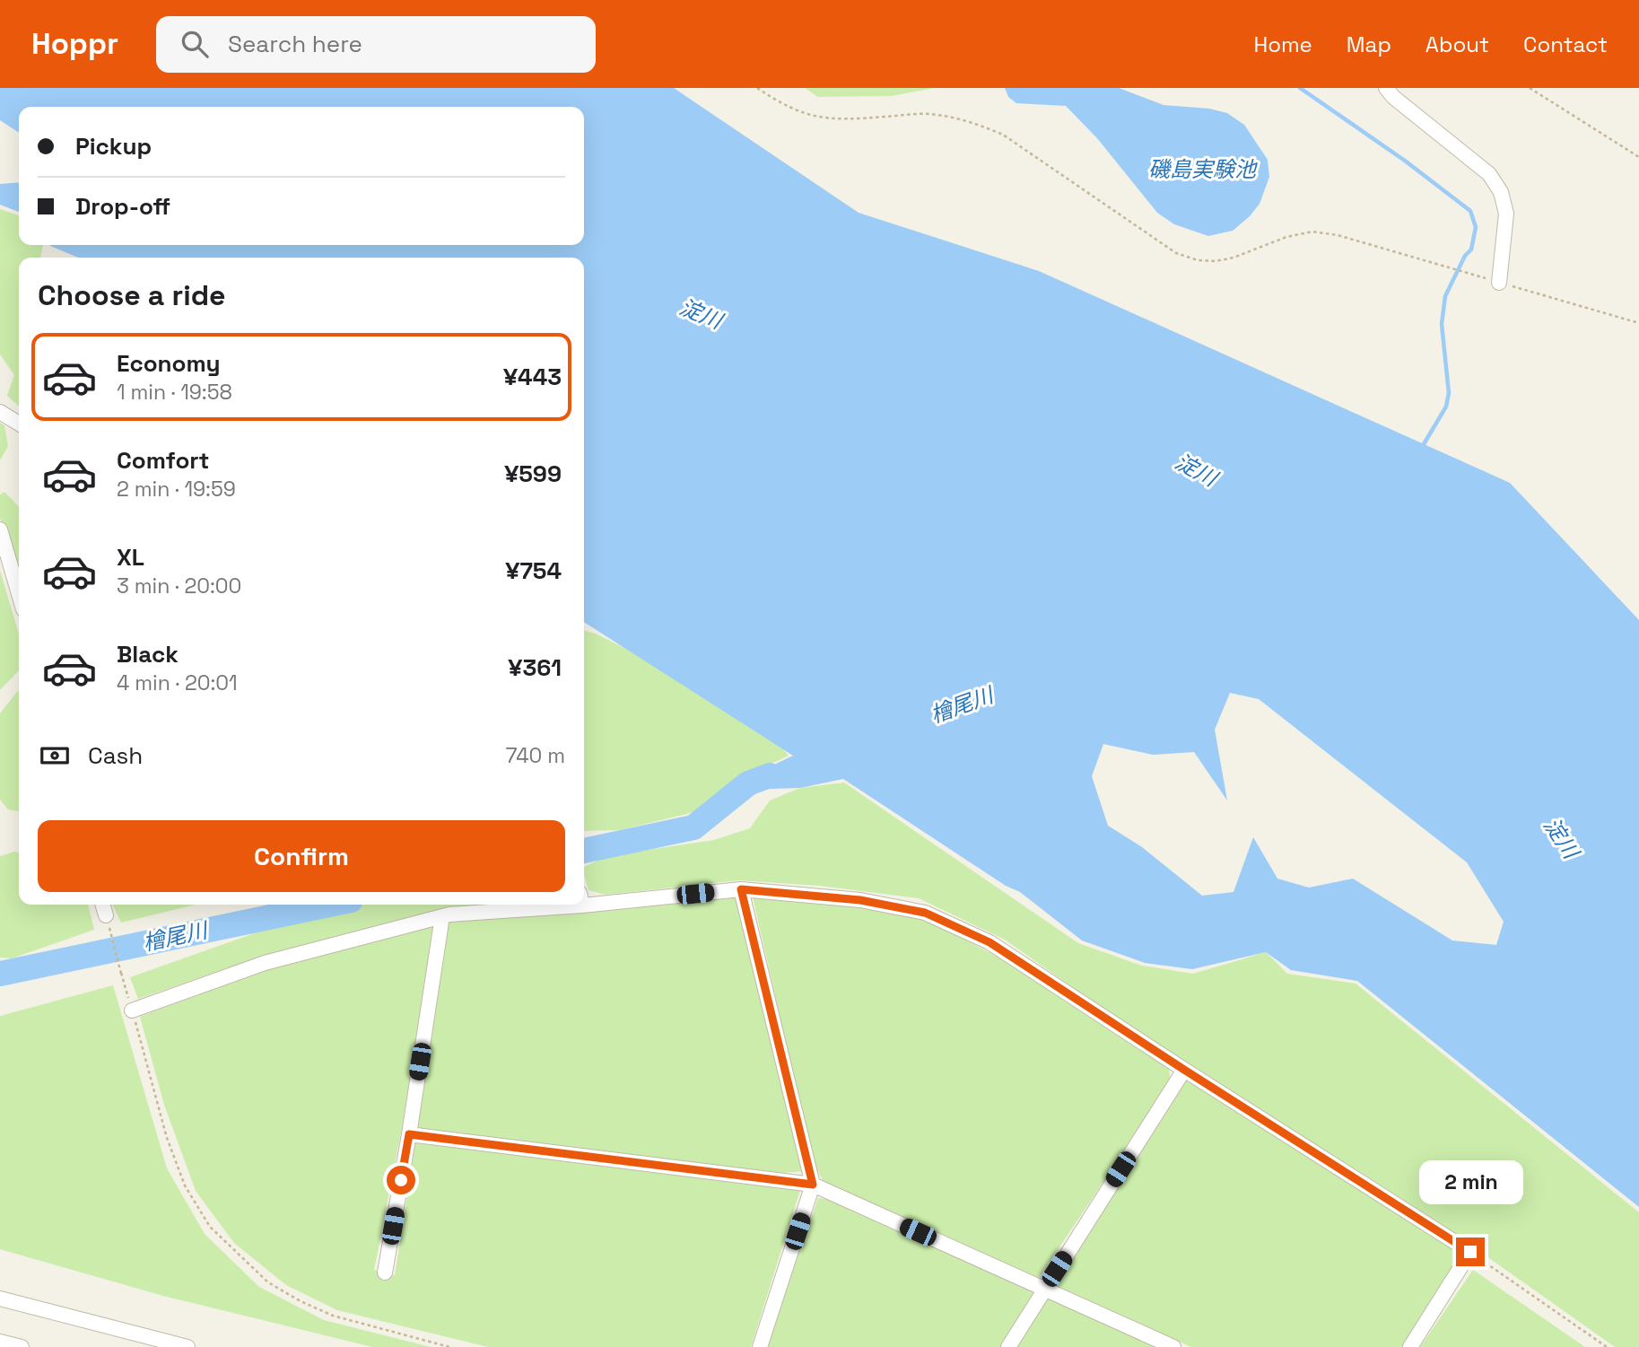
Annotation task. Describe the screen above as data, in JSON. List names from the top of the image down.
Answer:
{
  "water": ["磯島実験池", "淀川", "檜尾川"],
  "page": {
    "header": "Hoppr",
    "search": "Search here",
    "nav": [
      "Home",
      "Map",
      "About",
      "Contact"
    ],
    "banner": ["Pickup", "Drop-off"],
    "heading": "Choose a ride",
    "list": [
      {
        "name": "Economy",
        "note": "1 min · 19:58",
        "value": "¥443"
      },
      {
        "name": "Comfort",
        "note": "2 min · 19:59",
        "value": "¥599"
      },
      {
        "name": "XL",
        "note": "3 min · 20:00",
        "value": "¥754"
      },
      {
        "name": "Black",
        "note": "4 min · 20:01",
        "value": "¥361"
      }
    ],
    "pay": ["Cash", "740 m"],
    "buttons": "Confirm",
    "bubble": "2 min"
  }
}
